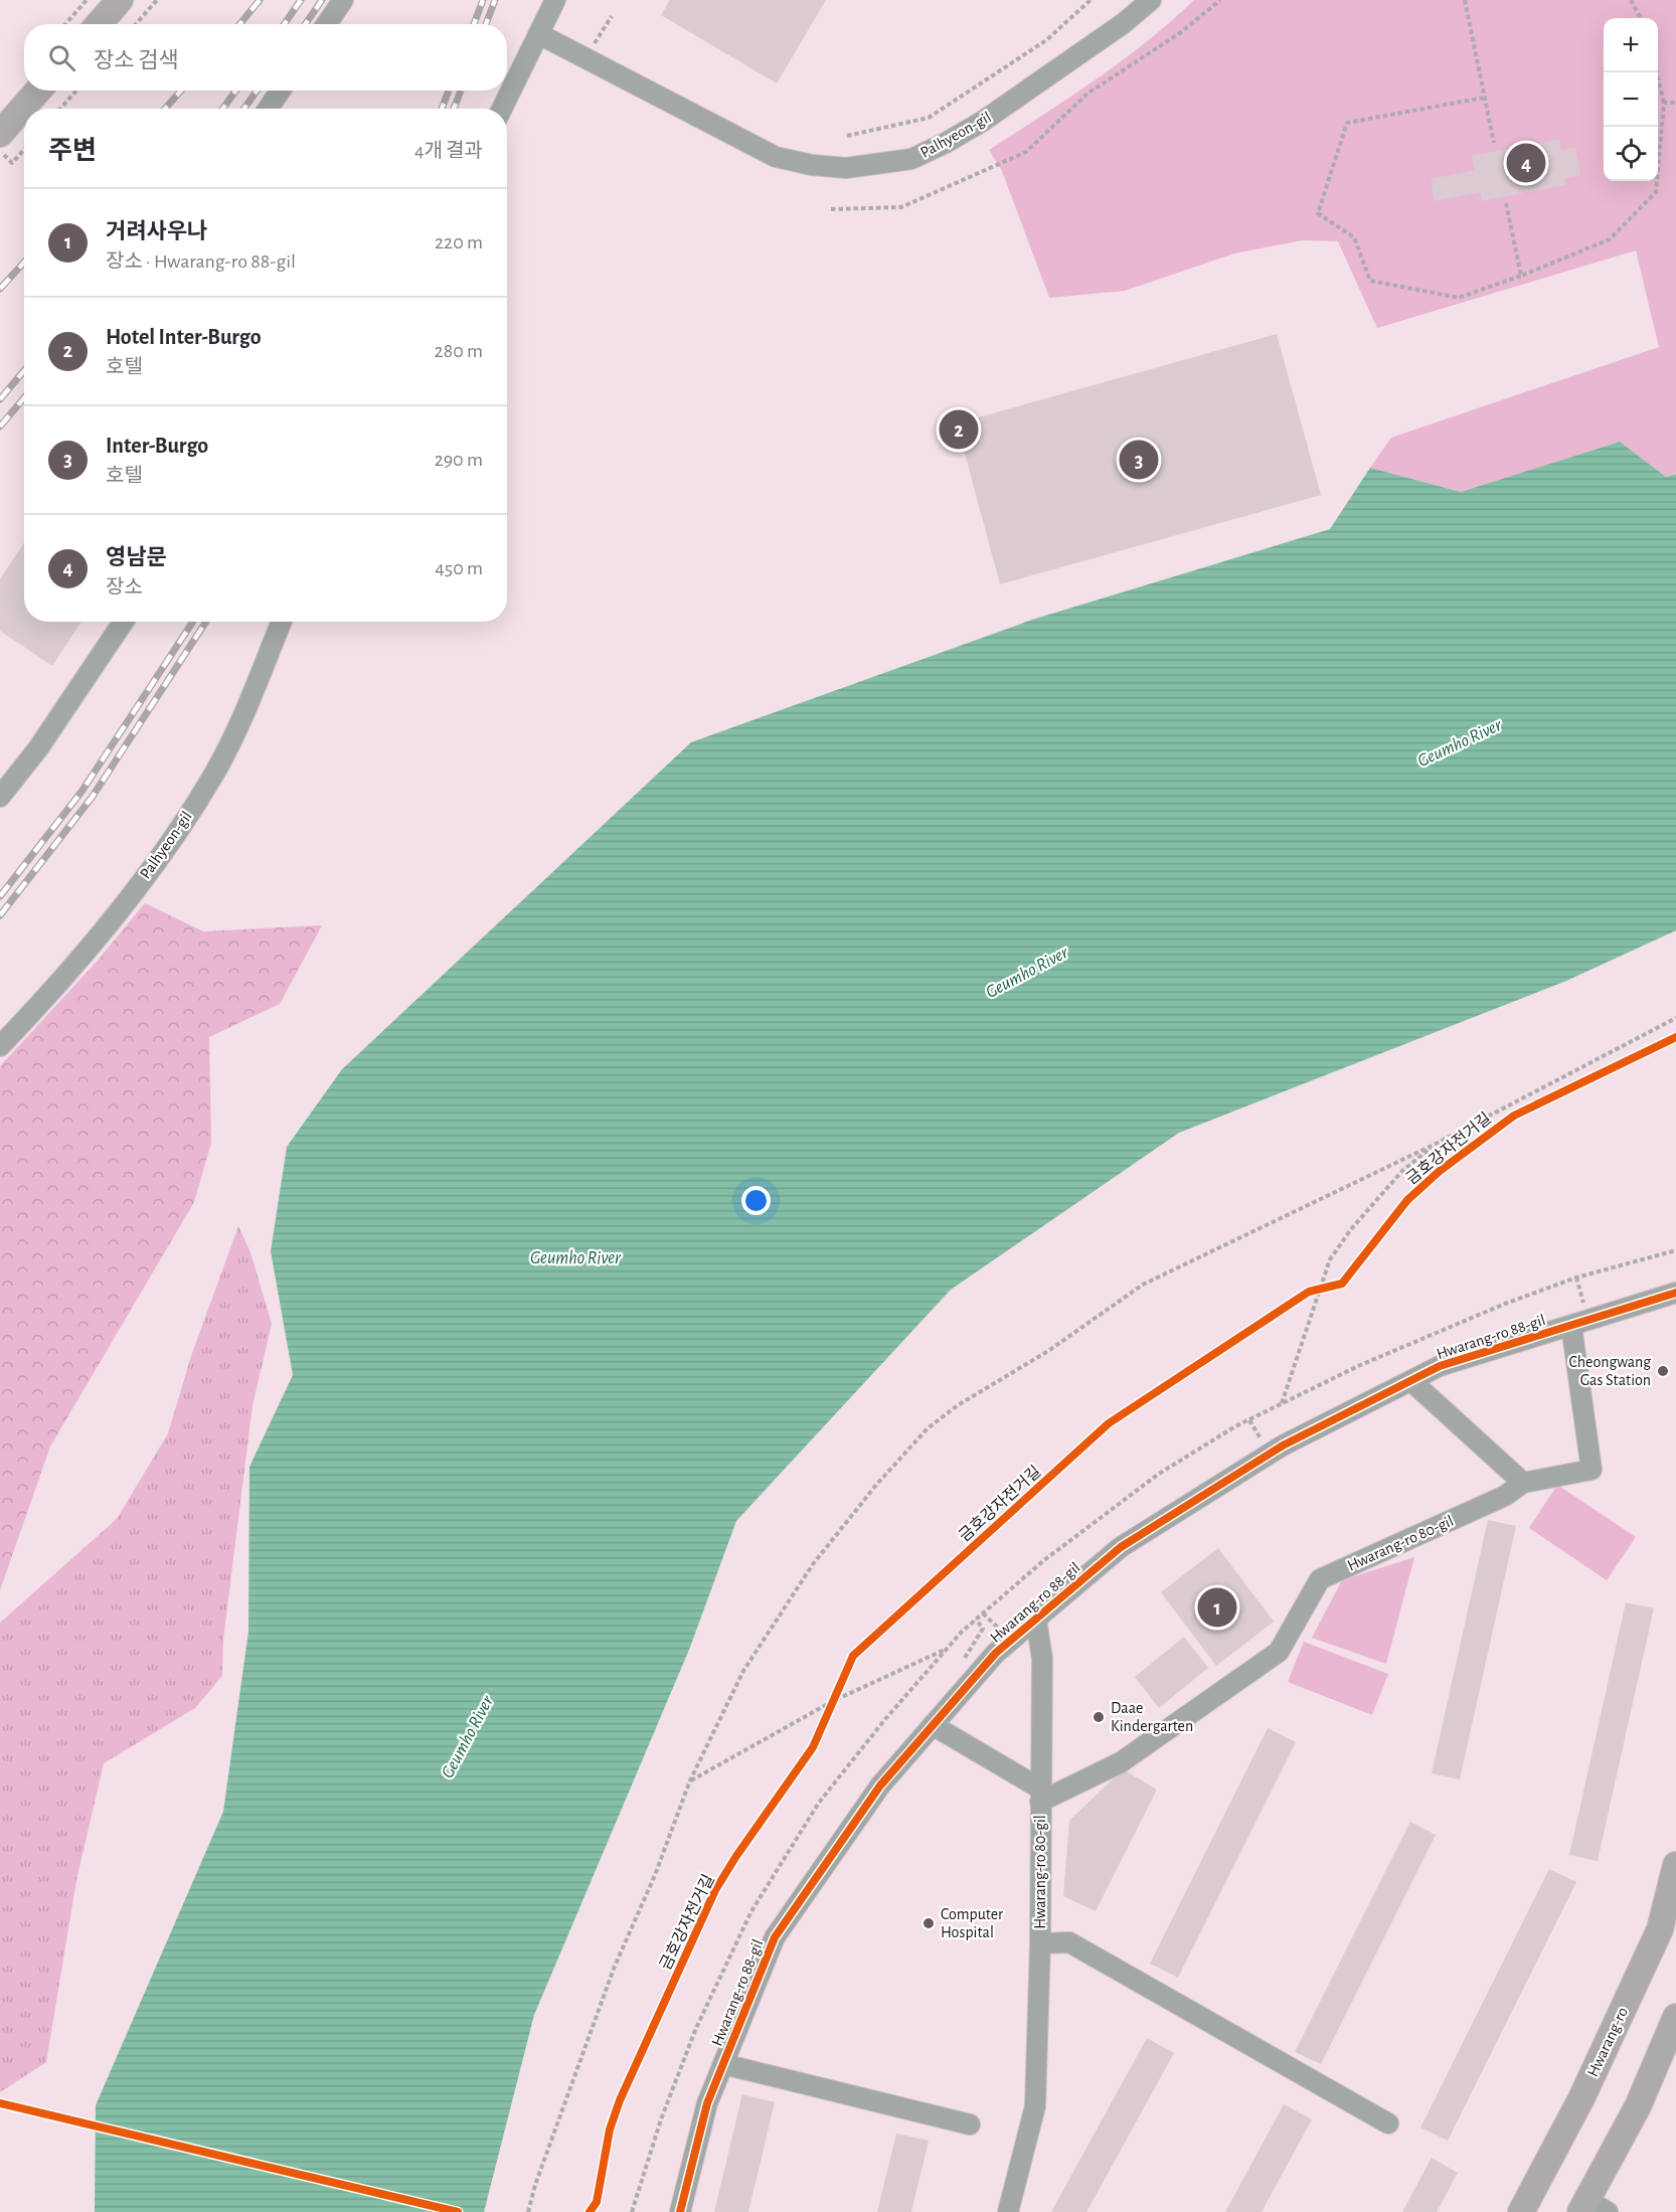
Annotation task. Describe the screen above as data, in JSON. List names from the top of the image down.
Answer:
{
  "streets": {
    "main road": ["Hwarang-ro"],
    "street": ["Palhyeon-gil", "Hwarang-ro 88-gil", "Hwarang-ro 80-gil"],
    "cycle path": ["금호강자전거길"]
  },
  "water": ["Geumho River"],
  "places": ["Cheongwang Gas Station", "Daae Kindergarten", "Computer Hospital"],
  "page": {
    "map_buttons": ["+", "−"],
    "search": "장소 검색",
    "heading": ["주변", "4개 결과"],
    "pins": [
      "4",
      "2",
      "3",
      "1"
    ],
    "list": [
      {
        "mark": "1",
        "name": "거려사우나",
        "note": "장소 · Hwarang-ro 88-gil",
        "value": "220 m"
      },
      {
        "mark": "2",
        "name": "Hotel Inter-Burgo",
        "note": "호텔",
        "value": "280 m"
      },
      {
        "mark": "3",
        "name": "Inter-Burgo",
        "note": "호텔",
        "value": "290 m"
      },
      {
        "mark": "4",
        "name": "영남문",
        "note": "장소",
        "value": "450 m"
      }
    ]
  }
}
